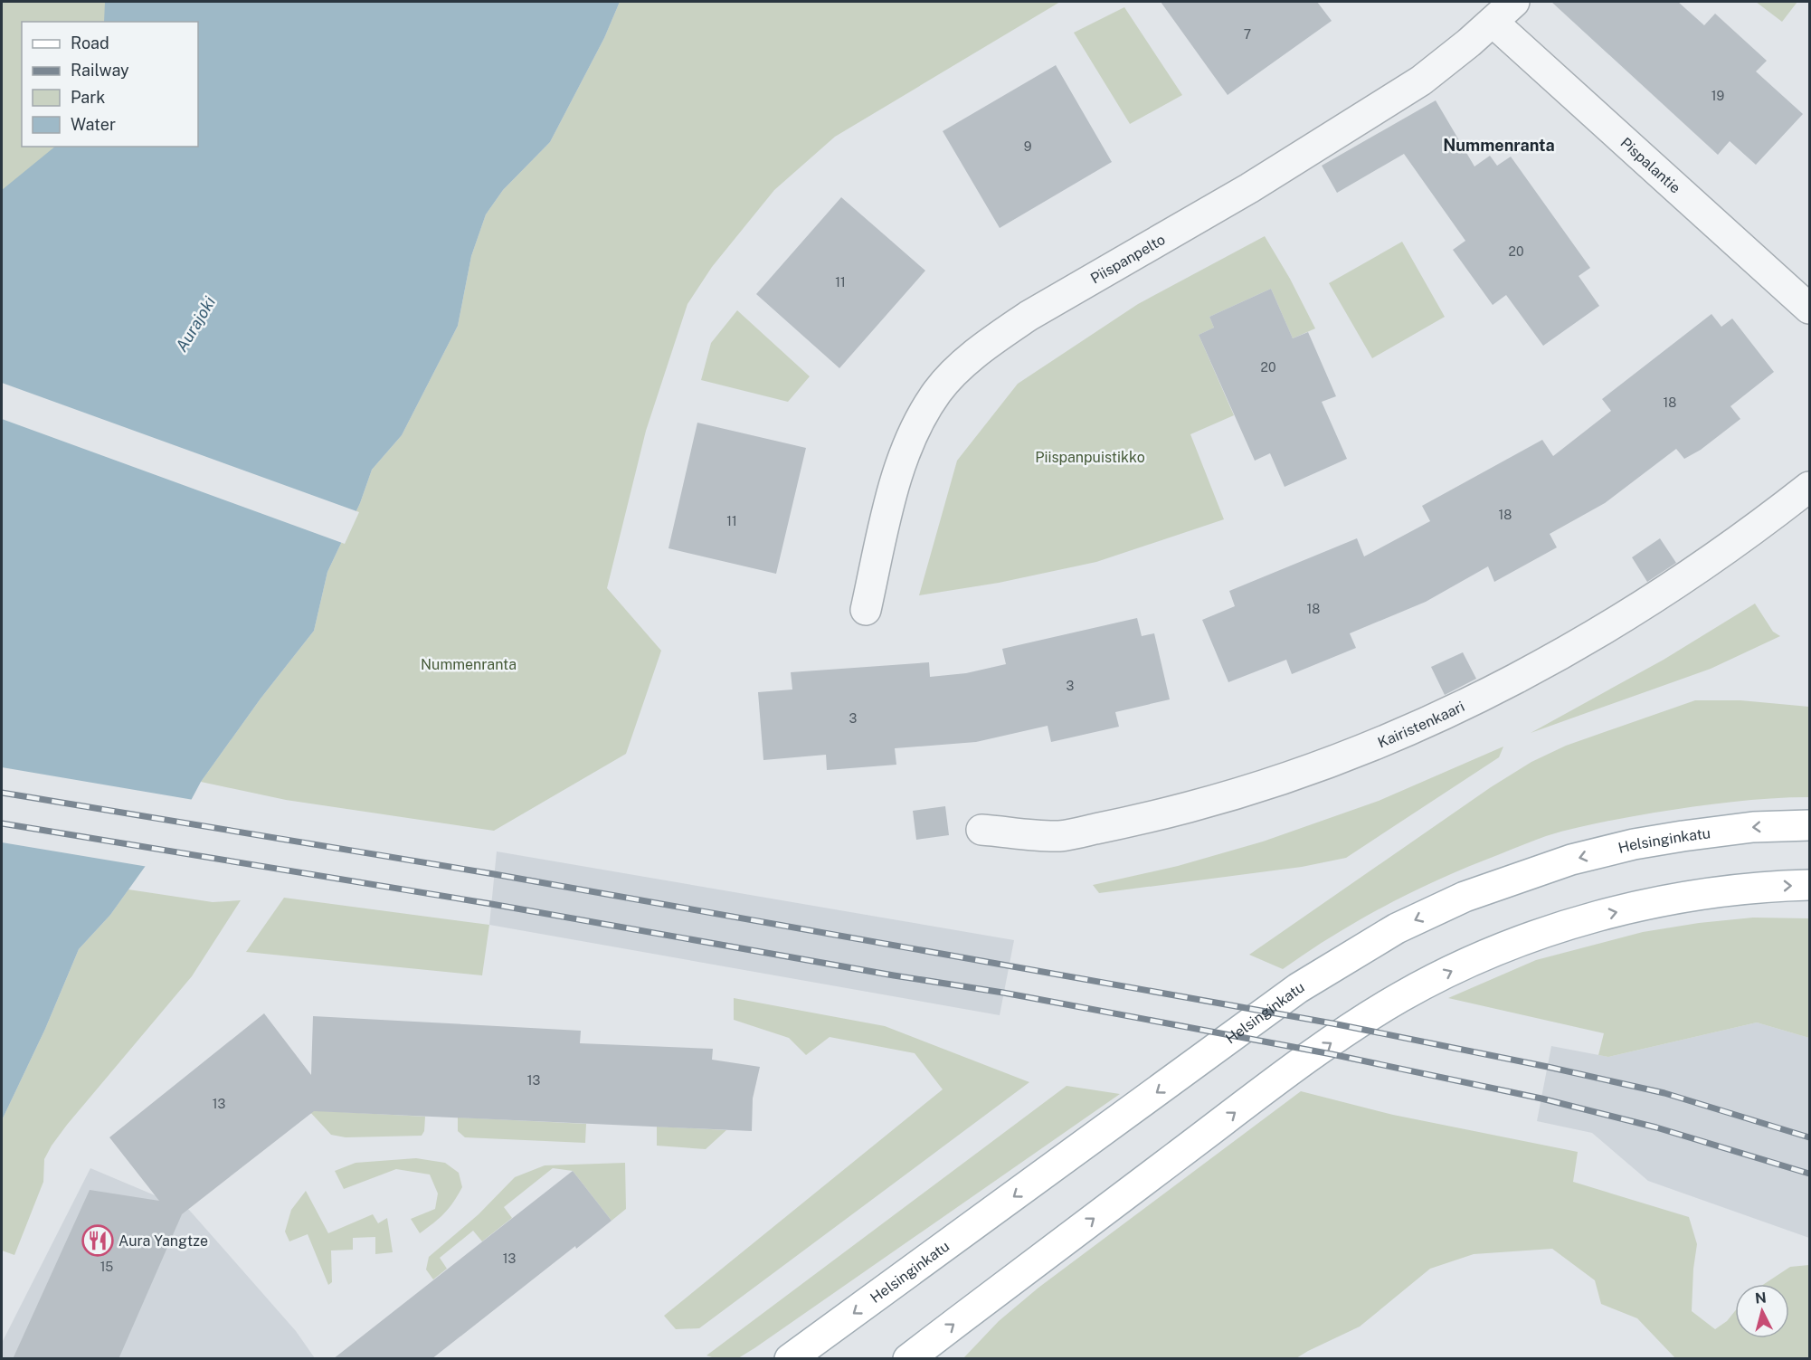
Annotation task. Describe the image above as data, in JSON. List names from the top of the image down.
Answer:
{
  "streets": {
    "main road": ["Helsinginkatu"],
    "street": ["Pispalantie", "Piispanpelto", "Kairistenkaari"]
  },
  "crossings": [
    ["Pispalantie", "Piispanpelto"]
  ],
  "districts": ["Nummenranta"],
  "water": ["Aurajoki"],
  "parks": ["Piispanpuistikko", "Nummenranta"],
  "places": {
    "restaurant": ["Aura Yangtze"]
  },
  "house_numbers": [
    "7",
    "19",
    "9",
    "20",
    "11",
    "20",
    "18",
    "18",
    "11",
    "18",
    "3",
    "3",
    "13",
    "13",
    "13",
    "15"
  ],
  "legend": [
    "Road",
    "Railway",
    "Park",
    "Water"
  ],
  "north": "top"
}
